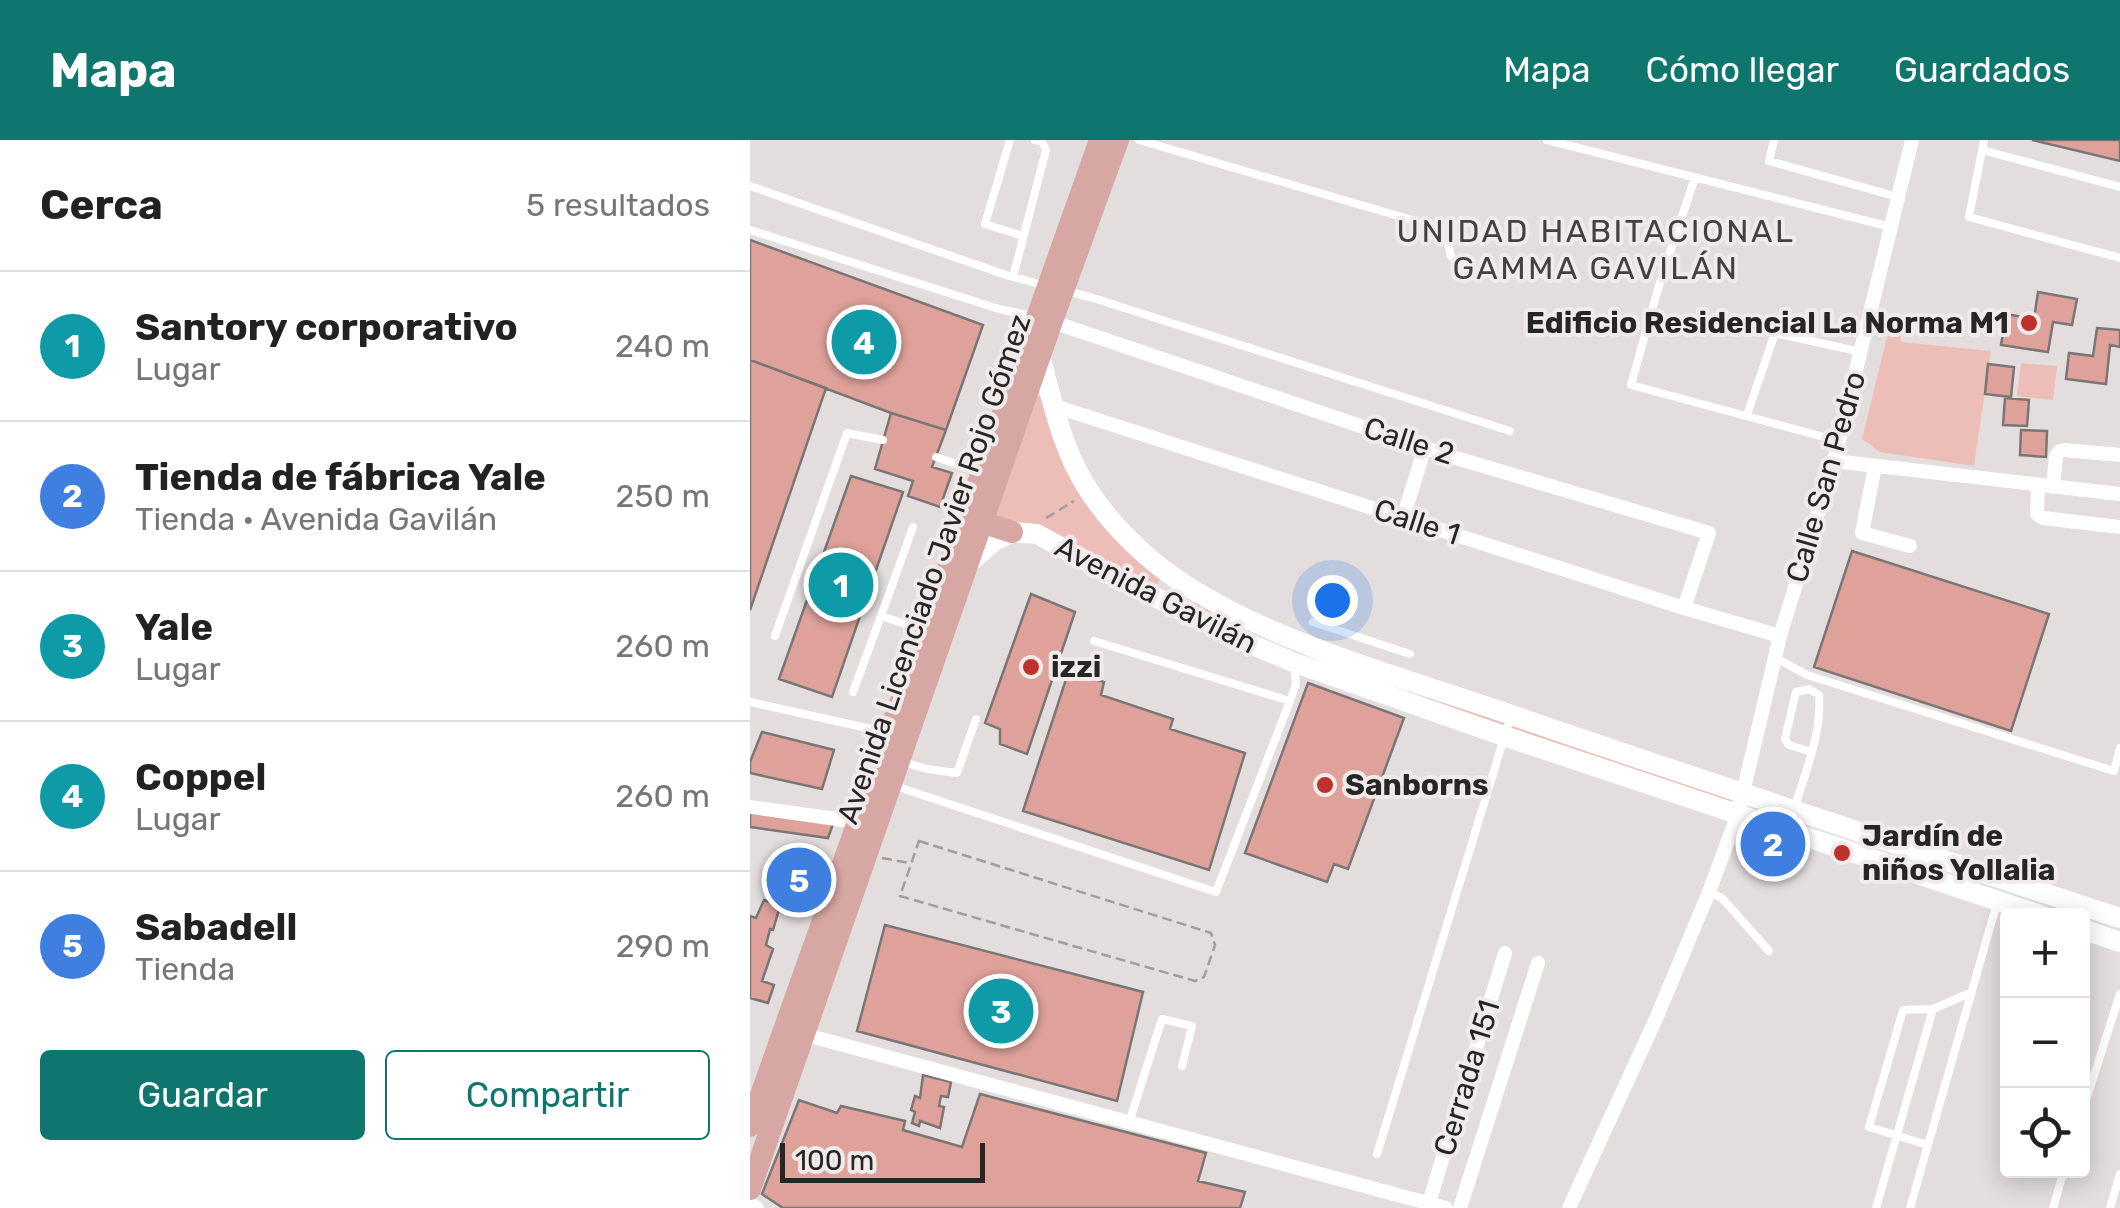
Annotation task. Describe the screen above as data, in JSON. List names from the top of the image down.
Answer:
{
  "streets": {
    "main road": ["Avenida Licenciado Javier Rojo Gómez", "Avenida Gavilán"],
    "street": [
      "Calle 2",
      "Calle San Pedro",
      "Calle 1",
      "Cerrada 151"
    ]
  },
  "crossings": [
    ["Calle 2", "Calle 1"],
    ["Calle 2", "Avenida Licenciado Javier Rojo Gómez"],
    ["Calle San Pedro", "Calle 1"],
    ["Calle San Pedro", "Avenida Gavilán"],
    ["Calle 1", "Avenida Gavilán"],
    ["Avenida Licenciado Javier Rojo Gómez", "Avenida Gavilán"]
  ],
  "districts": ["UNIDAD HABITACIONAL GAMMA GAVILÁN"],
  "places": [
    "Edificio Residencial La Norma M1",
    "izzi",
    "Sanborns",
    "Jardín de niños Yollalia"
  ],
  "scale_bar": "100 m",
  "page": {
    "header": "Mapa",
    "nav": ["Mapa", "Cómo llegar", "Guardados"],
    "heading": ["Cerca", "5 resultados"],
    "list": [
      {
        "mark": "1",
        "name": "Santory corporativo",
        "note": "Lugar",
        "value": "240 m"
      },
      {
        "mark": "2",
        "name": "Tienda de fábrica Yale",
        "note": "Tienda · Avenida Gavilán",
        "value": "250 m"
      },
      {
        "mark": "3",
        "name": "Yale",
        "note": "Lugar",
        "value": "260 m"
      },
      {
        "mark": "4",
        "name": "Coppel",
        "note": "Lugar",
        "value": "260 m"
      },
      {
        "mark": "5",
        "name": "Sabadell",
        "note": "Tienda",
        "value": "290 m"
      }
    ],
    "pins": [
      "4",
      "1",
      "2",
      "5",
      "3"
    ],
    "map_buttons": ["+", "−"],
    "buttons": ["Guardar", "Compartir"],
    "scale": "100 m"
  }
}
